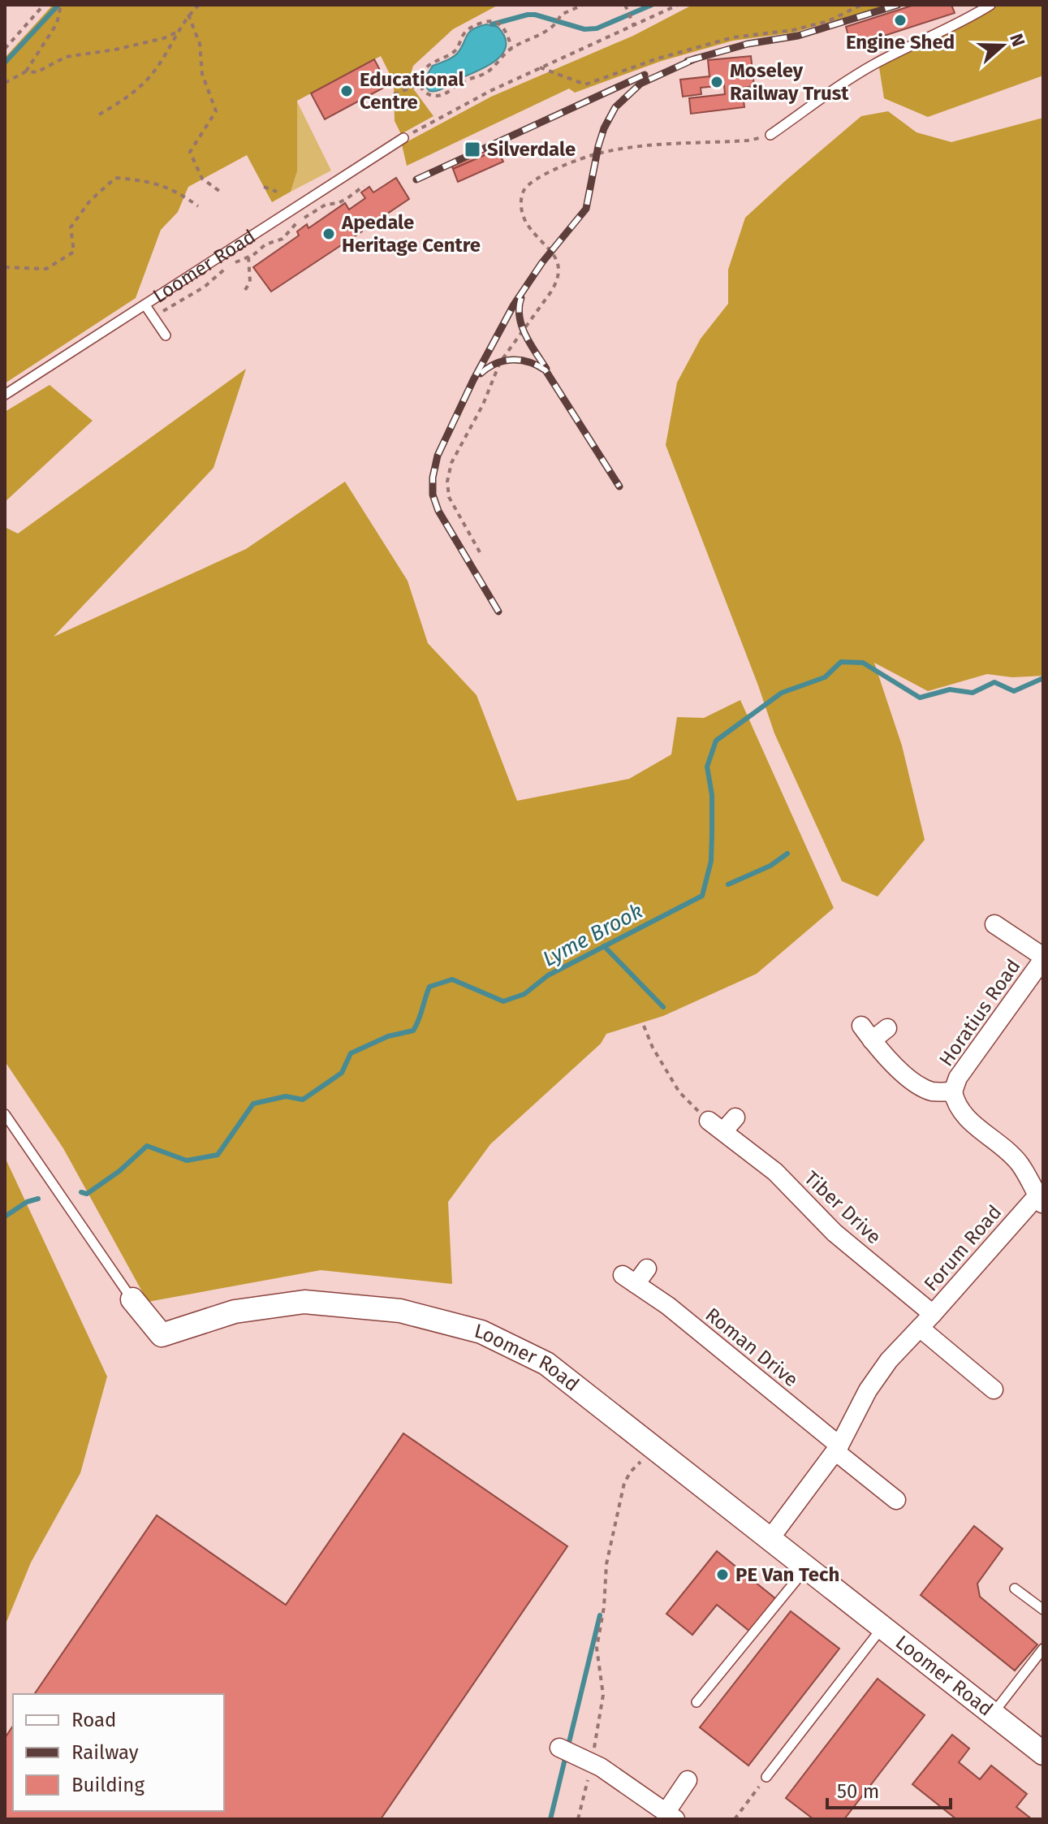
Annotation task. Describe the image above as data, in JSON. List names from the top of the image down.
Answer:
{
  "streets": {
    "street": [
      "Loomer Road",
      "Horatius Road",
      "Tiber Drive",
      "Forum Road",
      "Roman Drive"
    ]
  },
  "crossings": [
    ["Loomer Road", "Forum Road"],
    ["Tiber Drive", "Forum Road"],
    ["Forum Road", "Roman Drive"]
  ],
  "water": ["Lyme Brook"],
  "places": {
    "other": [
      "Engine Shed",
      "Moseley Railway Trust",
      "Educational Centre",
      "Apedale Heritage Centre",
      "PE Van Tech"
    ],
    "transit": ["Silverdale"]
  },
  "legend": ["Road", "Railway", "Building"],
  "scale_bar": "50 m",
  "north": "right"
}
